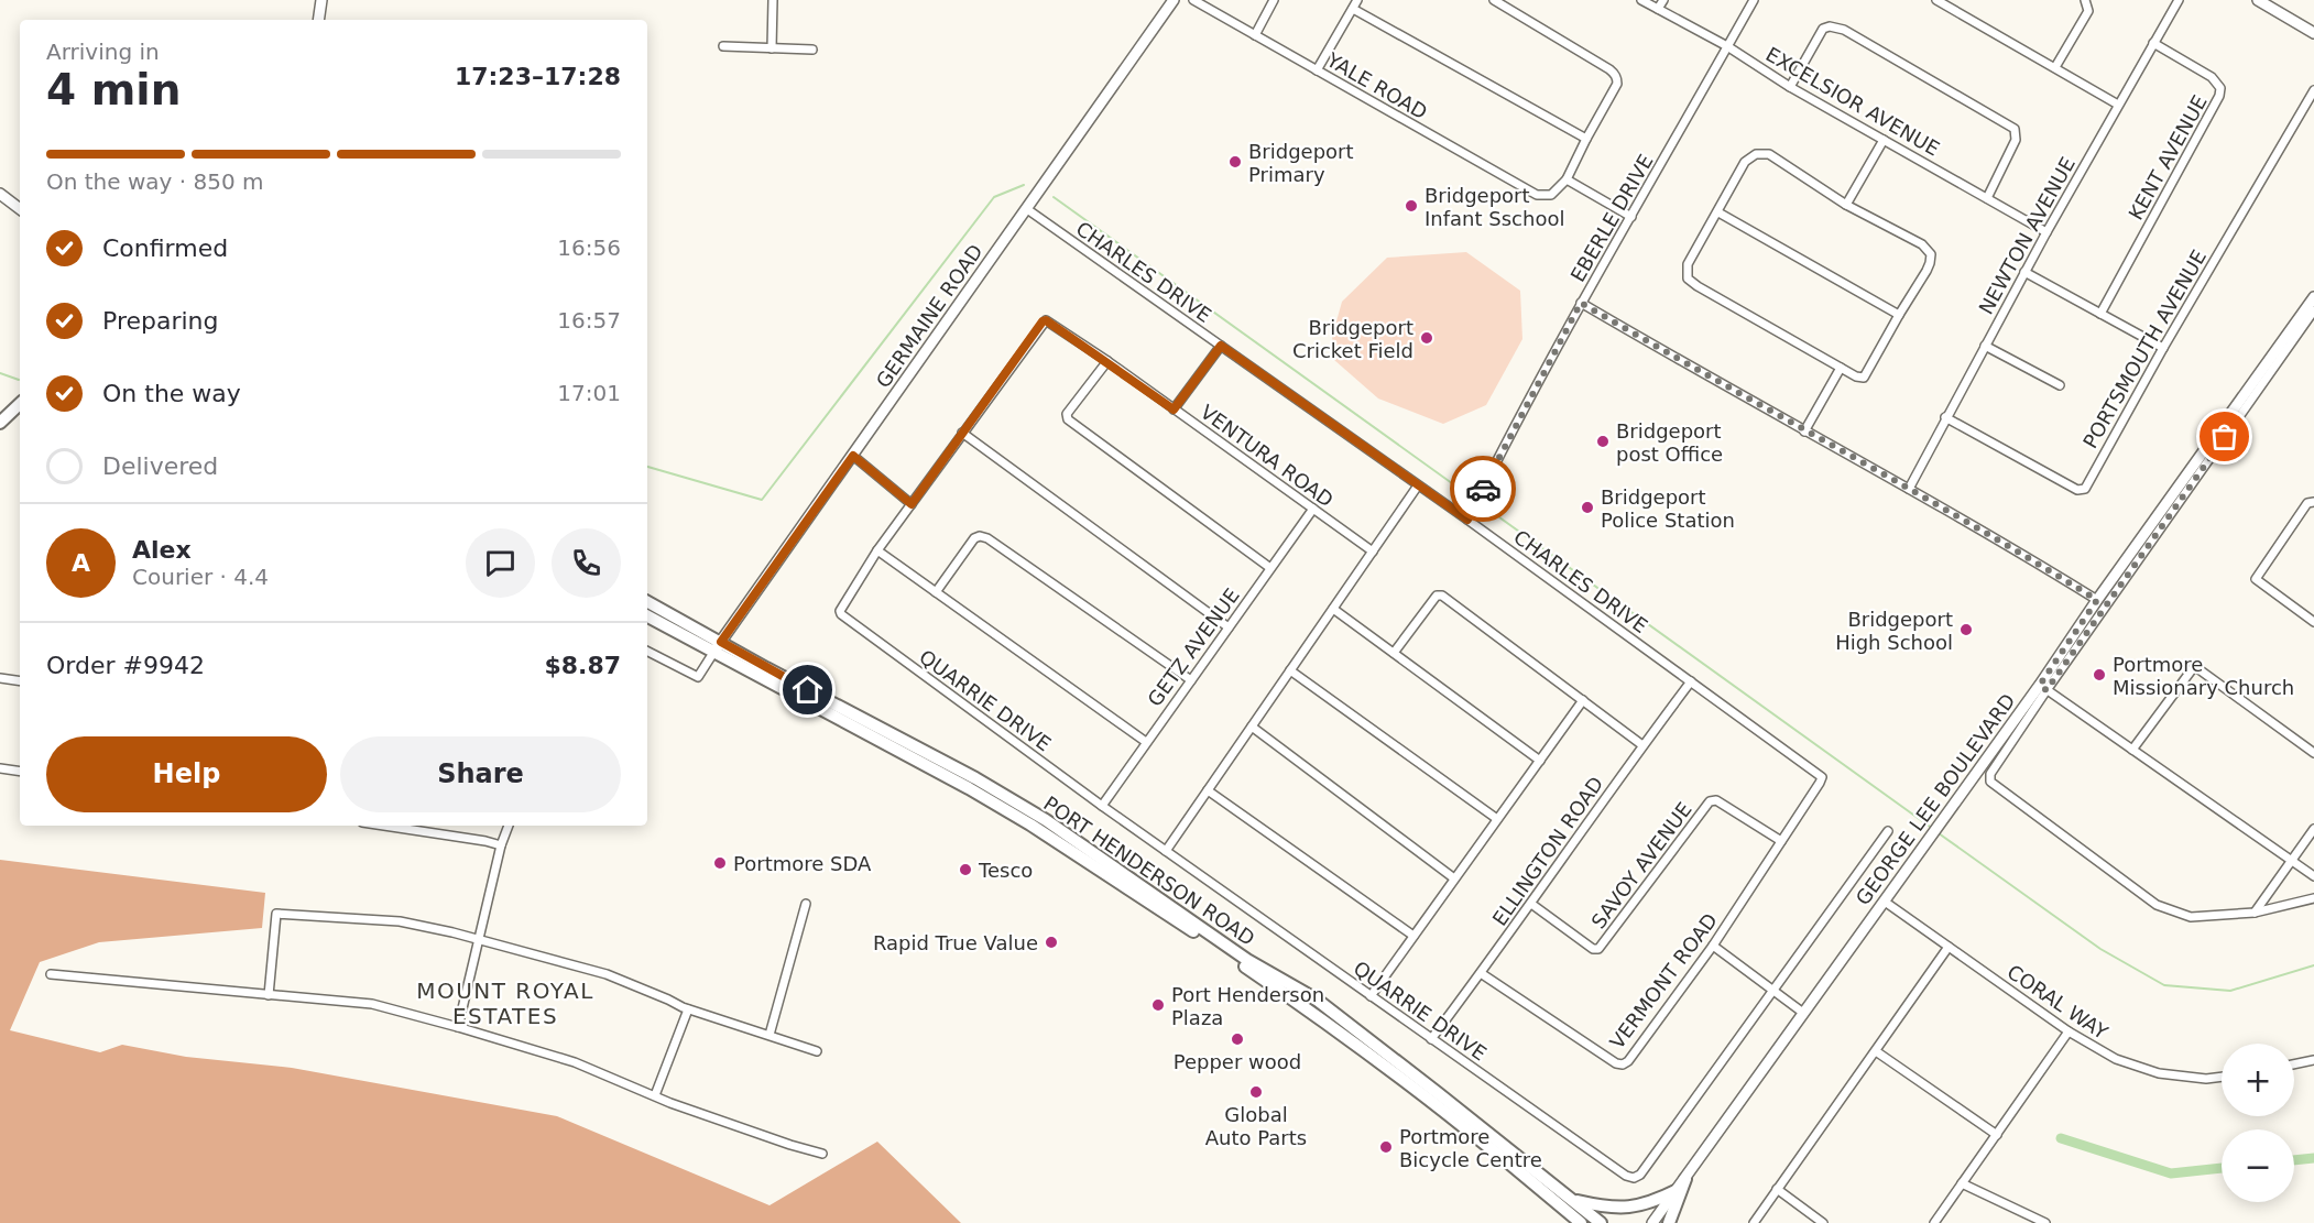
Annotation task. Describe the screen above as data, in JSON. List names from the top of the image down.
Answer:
{
  "streets": {
    "main road": ["GERMAINE ROAD", "GEORGE LEE BOULEVARD", "PORT HENDERSON ROAD"],
    "street": [
      "YALE ROAD",
      "EXCELSIOR AVENUE",
      "KENT AVENUE",
      "EBERLE DRIVE",
      "NEWTON AVENUE",
      "CHARLES DRIVE",
      "PORTSMOUTH AVENUE",
      "VENTURA ROAD",
      "GETZ AVENUE",
      "QUARRIE DRIVE",
      "ELLINGTON ROAD",
      "SAVOY AVENUE",
      "VERMONT ROAD",
      "CORAL WAY"
    ]
  },
  "crossings": [
    ["EXCELSIOR AVENUE", "EBERLE DRIVE"],
    ["EXCELSIOR AVENUE", "NEWTON AVENUE"],
    ["KENT AVENUE", "NEWTON AVENUE"],
    ["EBERLE DRIVE", "CHARLES DRIVE"],
    ["NEWTON AVENUE", "PORTSMOUTH AVENUE"],
    ["CHARLES DRIVE", "GERMAINE ROAD"],
    ["CHARLES DRIVE", "ELLINGTON ROAD"],
    ["CHARLES DRIVE", "VERMONT ROAD"],
    ["GERMAINE ROAD", "PORT HENDERSON ROAD"],
    ["VENTURA ROAD", "GETZ AVENUE"],
    ["GETZ AVENUE", "QUARRIE DRIVE"],
    ["QUARRIE DRIVE", "ELLINGTON ROAD"],
    ["GEORGE LEE BOULEVARD", "CORAL WAY"],
    ["ELLINGTON ROAD", "SAVOY AVENUE"],
    ["ELLINGTON ROAD", "VERMONT ROAD"],
    ["SAVOY AVENUE", "VERMONT ROAD"]
  ],
  "districts": ["MOUNT ROYAL ESTATES"],
  "places": [
    "Bridgeport Primary",
    "Bridgeport Infant Sschool",
    "Bridgeport Cricket Field",
    "Bridgeport post Office",
    "Bridgeport Police Station",
    "Bridgeport High School",
    "Portmore Missionary Church",
    "Portmore SDA",
    "Tesco",
    "Rapid True Value",
    "Port Henderson Plaza",
    "Pepper wood",
    "Global Auto Parts",
    "Portmore Bicycle Centre"
  ],
  "page": {
    "heading": ["4 min", "Arriving in", "17:23–17:28"],
    "panel": [
      "Alex",
      "Courier · 4.4",
      "Order #9942",
      "$8.87"
    ],
    "bar": "On the way · 850 m",
    "list": [
      ["Confirmed", "16:56"],
      ["Preparing", "16:57"],
      ["On the way", "17:01"],
      "Delivered"
    ],
    "round": "A",
    "buttons": ["Help", "Share"],
    "map_buttons": ["+", "−"]
  }
}
